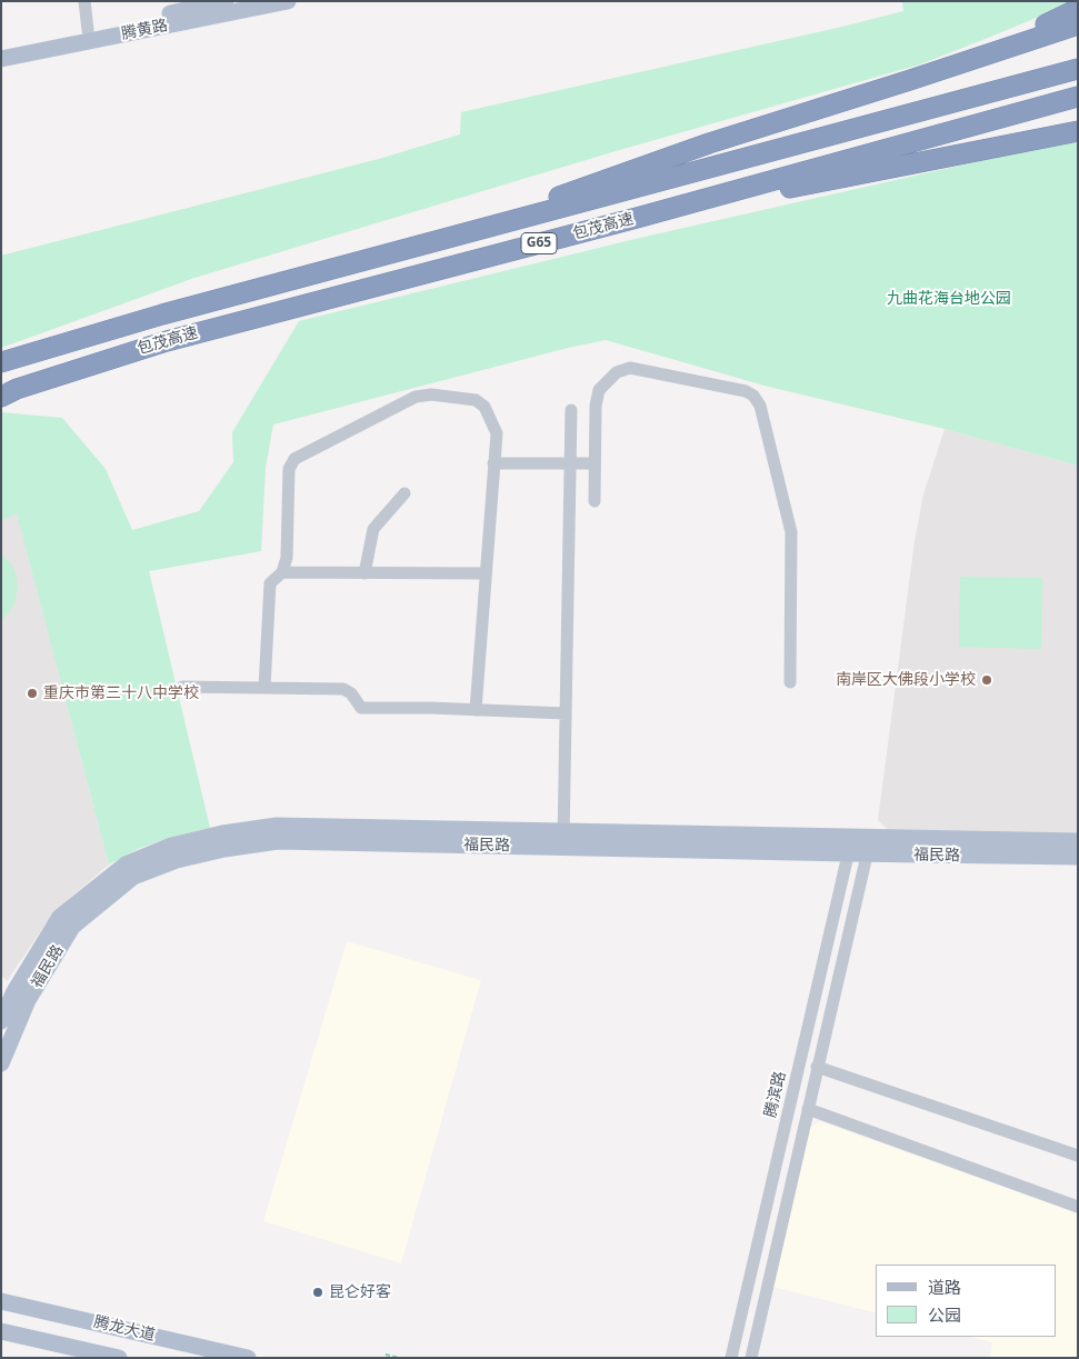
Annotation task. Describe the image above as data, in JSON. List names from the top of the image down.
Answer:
{
  "streets": {
    "highway": ["包茂高速", "G65"],
    "main road": ["腾黄路", "福民路", "腾龙大道"],
    "street": ["腾滨路"]
  },
  "crossings": [
    ["福民路", "腾滨路"]
  ],
  "parks": ["九曲花海台地公园"],
  "places": ["南岸区大佛段小学校", "重庆市第三十八中学校", "昆仑好客"],
  "legend": ["道路", "公园"]
}
